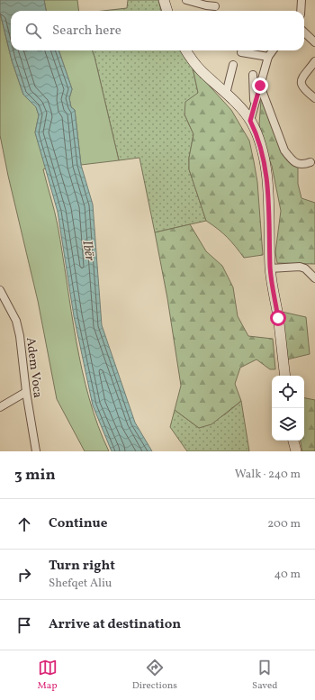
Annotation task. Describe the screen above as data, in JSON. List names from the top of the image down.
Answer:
{
  "streets": {
    "street": ["Adem Voca"]
  },
  "water": ["Ibër"],
  "page": {
    "search": "Search here",
    "heading": ["3 min", "Walk · 240 m"],
    "list": [
      ["Continue", "200 m"],
      ["Turn right", "Shefqet Aliu", "40 m"],
      "Arrive at destination"
    ],
    "nav": ["Map", "Directions", "Saved"]
  }
}
